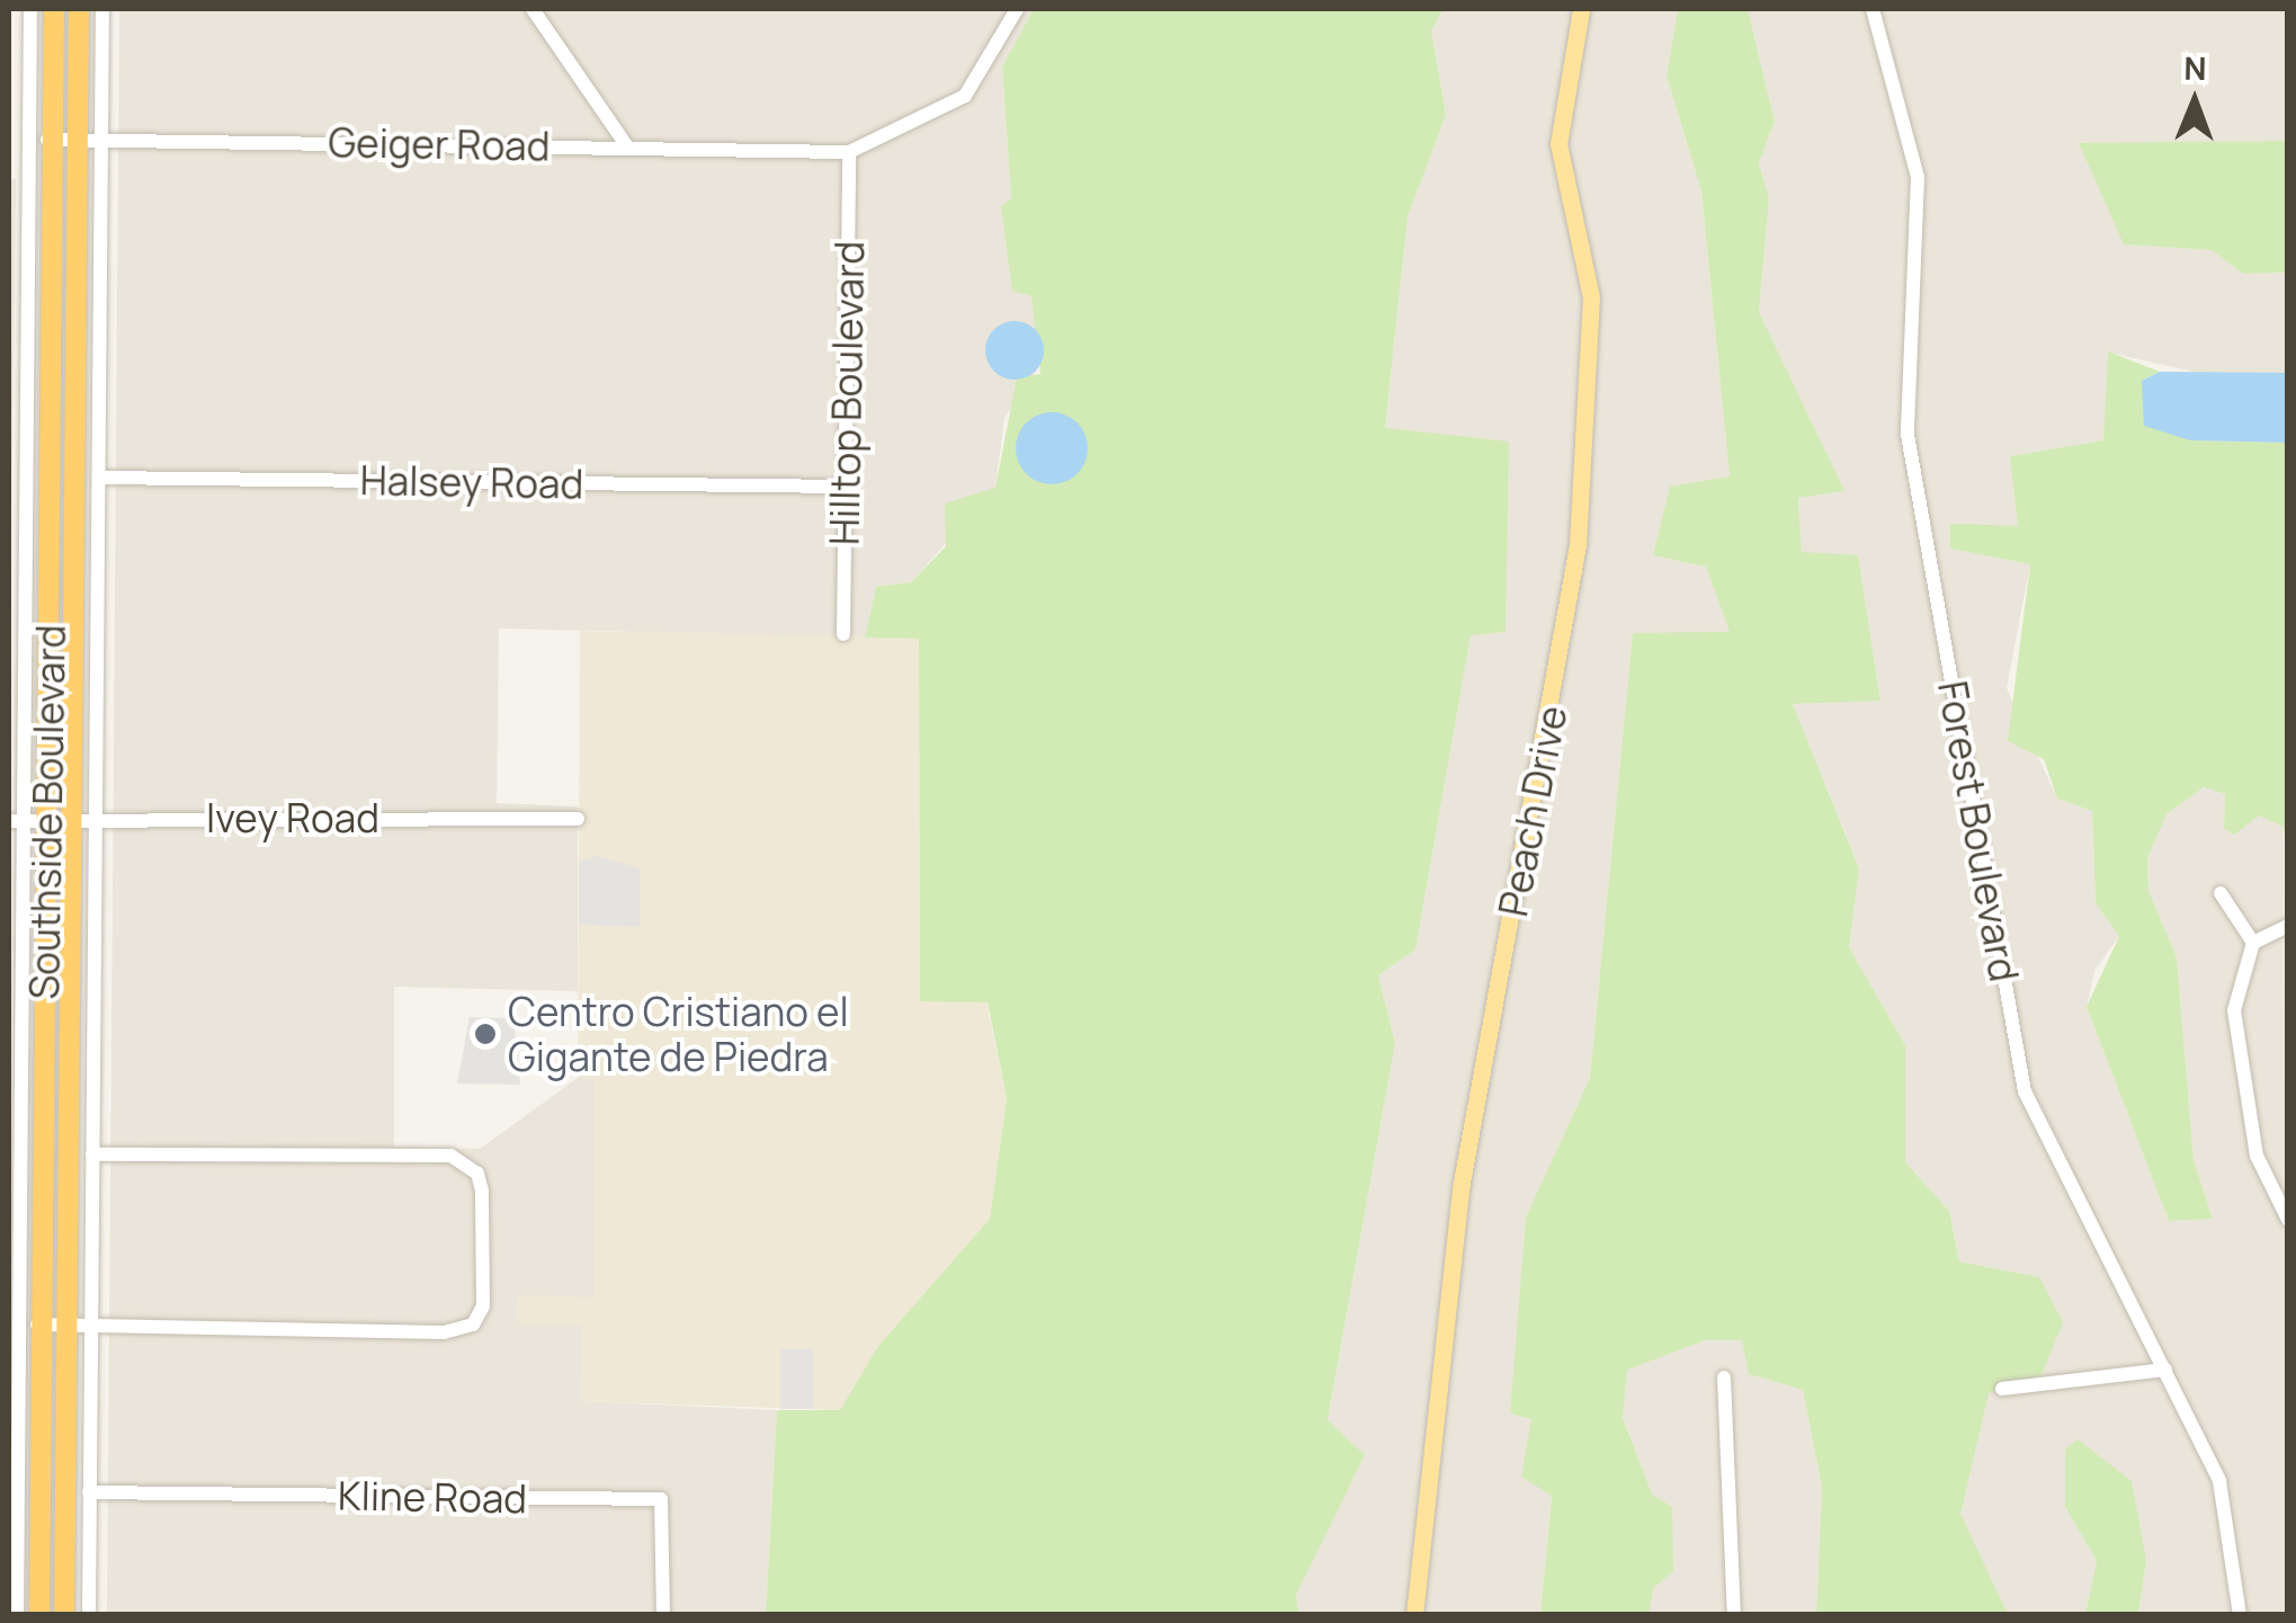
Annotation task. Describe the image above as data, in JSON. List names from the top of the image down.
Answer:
{
  "streets": {
    "highway": ["Southside Boulevard"],
    "main road": ["Peach Drive"],
    "street": [
      "Geiger Road",
      "Hilltop Boulevard",
      "Halsey Road",
      "Ivey Road",
      "Forest Boulevard",
      "Kline Road"
    ]
  },
  "crossings": [
    ["Geiger Road", "Hilltop Boulevard"],
    ["Geiger Road", "Southside Boulevard"],
    ["Hilltop Boulevard", "Halsey Road"],
    ["Southside Boulevard", "Ivey Road"]
  ],
  "places": ["Centro Cristiano el Gigante de Piedra"],
  "north": "top"
}
